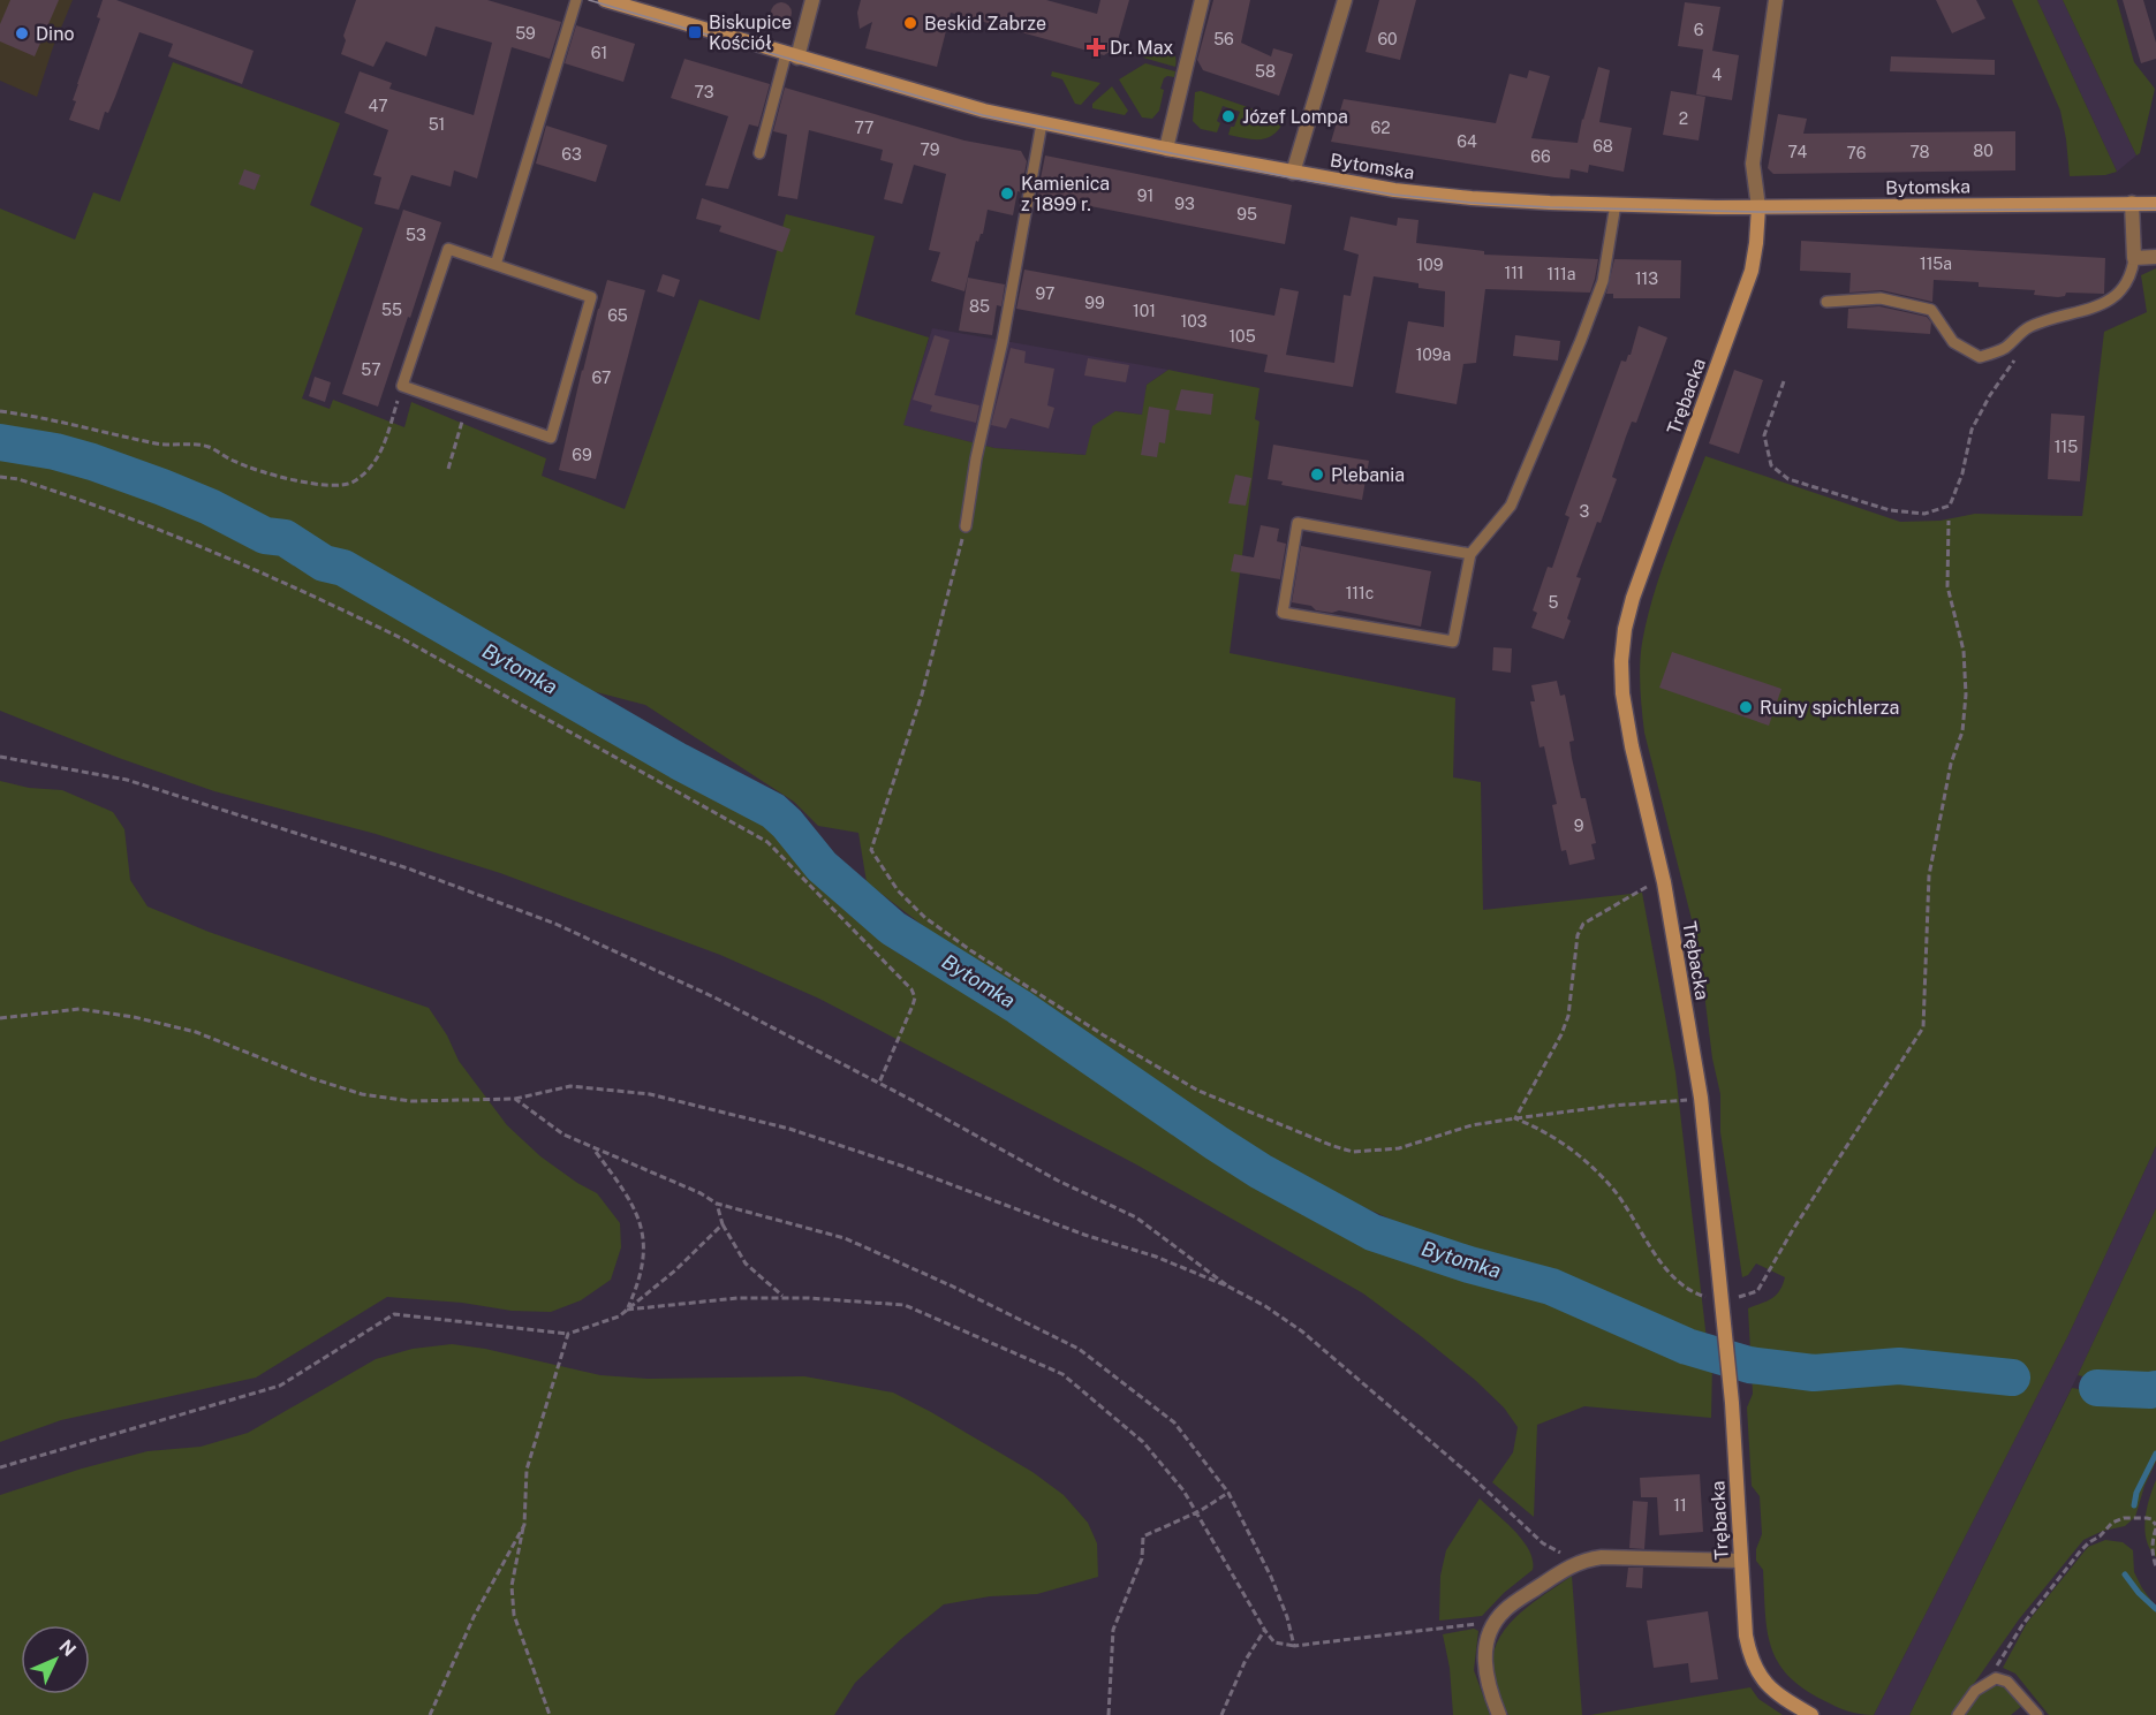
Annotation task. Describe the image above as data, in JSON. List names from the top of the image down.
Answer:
{
  "streets": {
    "street": ["Bytomska", "Trębacka"]
  },
  "crossings": [
    ["Bytomska", "Trębacka"]
  ],
  "water": ["Bytomka"],
  "places": {
    "other": [
      "Beskid Zabrze",
      "Dino",
      "Józef Lompa",
      "Kamienica z 1899 r.",
      "Plebania",
      "Ruiny spichlerza"
    ],
    "transit": ["Biskupice Kościół"],
    "health": ["Dr. Max"]
  },
  "house_numbers": [
    "6",
    "59",
    "56",
    "60",
    "61",
    "58",
    "4",
    "73",
    "47",
    "2",
    "51",
    "77",
    "62",
    "64",
    "68",
    "79",
    "80",
    "74",
    "78",
    "76",
    "63",
    "66",
    "91",
    "93",
    "95",
    "53",
    "115a",
    "109",
    "111",
    "111a",
    "113",
    "97",
    "99",
    "85",
    "55",
    "101",
    "65",
    "103",
    "105",
    "109a",
    "57",
    "67",
    "115",
    "69",
    "3",
    "111c",
    "5",
    "9",
    "11"
  ],
  "north": "top right"
}
